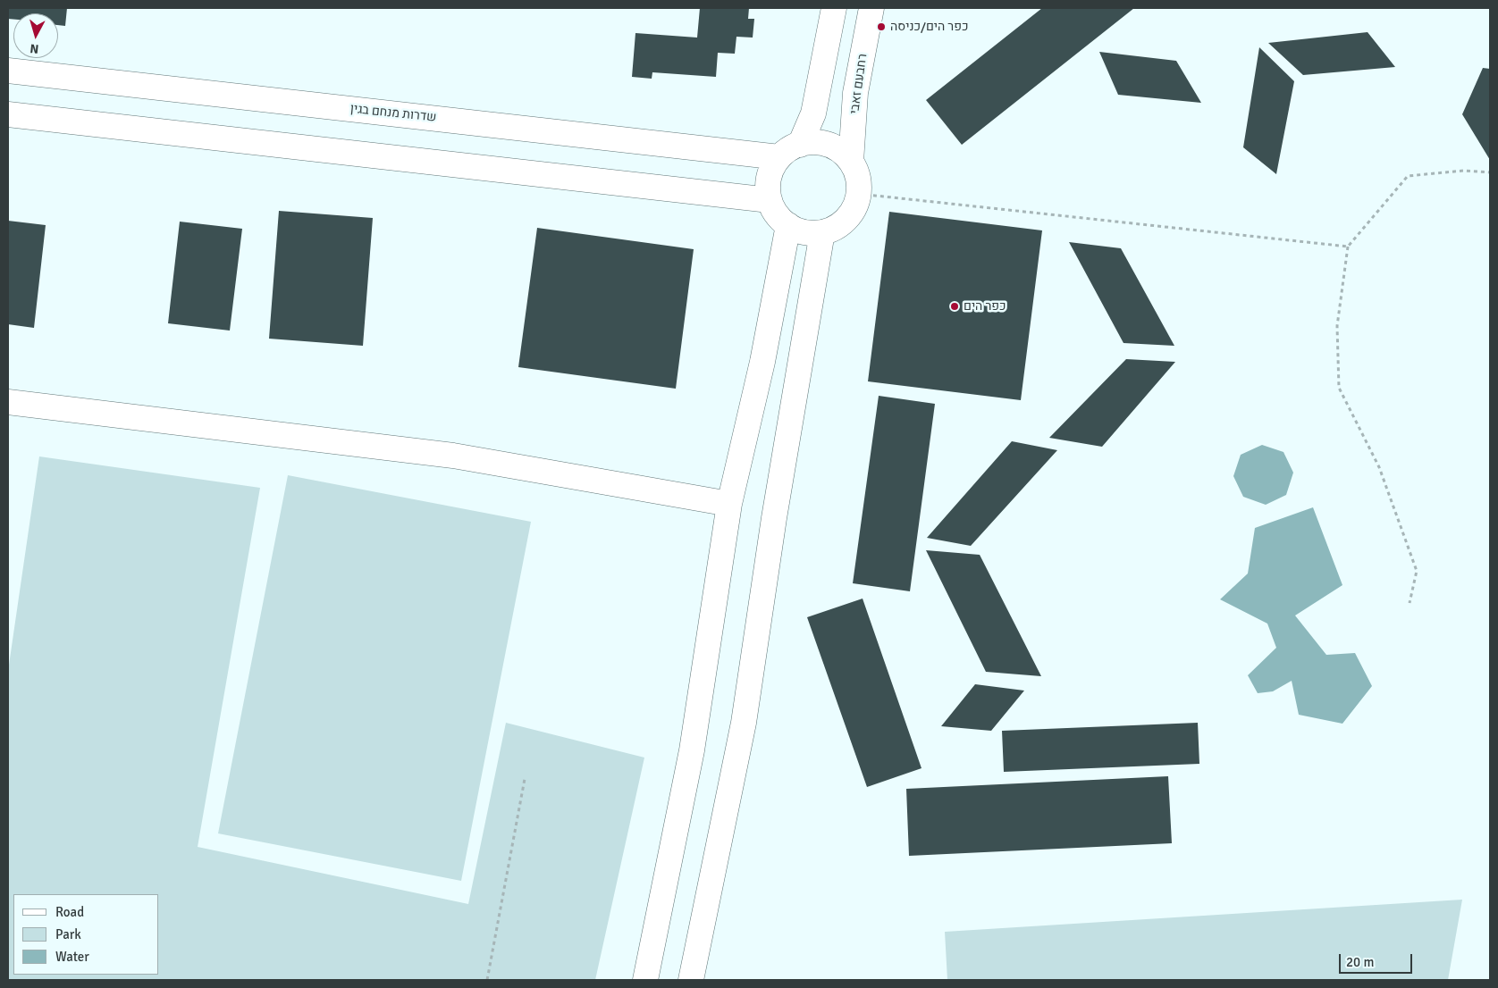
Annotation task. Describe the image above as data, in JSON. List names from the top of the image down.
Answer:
{
  "streets": {
    "street": ["רחבעם זאבי", "שדרות מנחם בגין"]
  },
  "crossings": [
    ["רחבעם זאבי", "שדרות מנחם בגין"]
  ],
  "places": ["כפר הים/כניסה", "כפר הים"],
  "legend": ["Road", "Park", "Water"],
  "scale_bar": "20 m",
  "north": "bottom"
}
